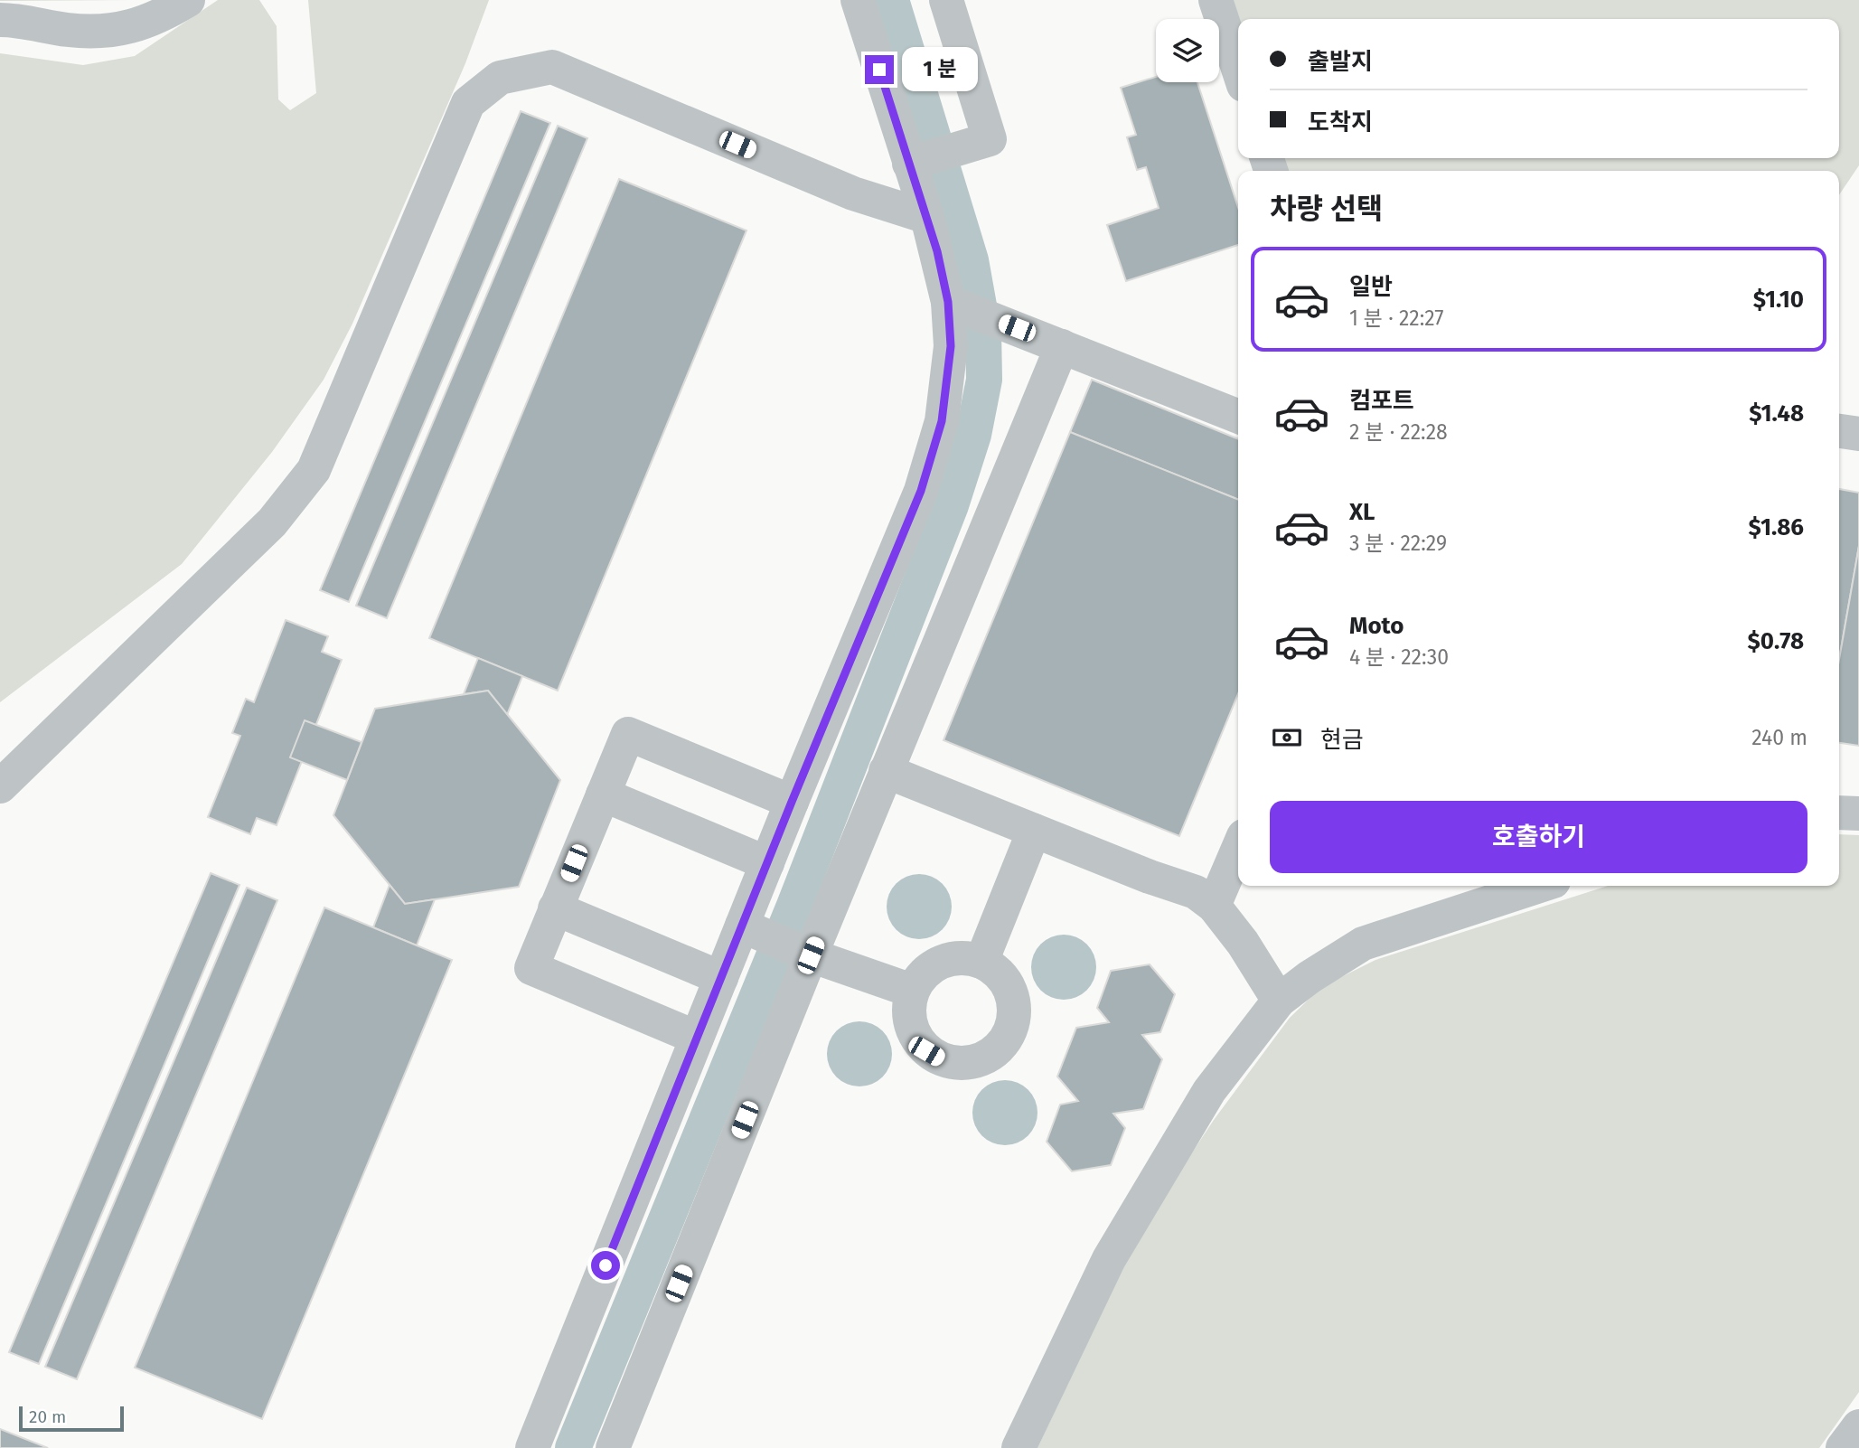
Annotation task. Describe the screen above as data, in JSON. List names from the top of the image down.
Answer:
{
  "scale_bar": "20 m",
  "page": {
    "banner": ["출발지", "도착지"],
    "bubble": "1 분",
    "heading": "차량 선택",
    "list": [
      {
        "name": "일반",
        "note": "1 분 · 22:27",
        "value": "$1.10"
      },
      {
        "name": "컴포트",
        "note": "2 분 · 22:28",
        "value": "$1.48"
      },
      {
        "name": "XL",
        "note": "3 분 · 22:29",
        "value": "$1.86"
      },
      {
        "name": "Moto",
        "note": "4 분 · 22:30",
        "value": "$0.78"
      }
    ],
    "pay": ["현금", "240 m"],
    "buttons": "호출하기",
    "scale": "20 m"
  }
}
